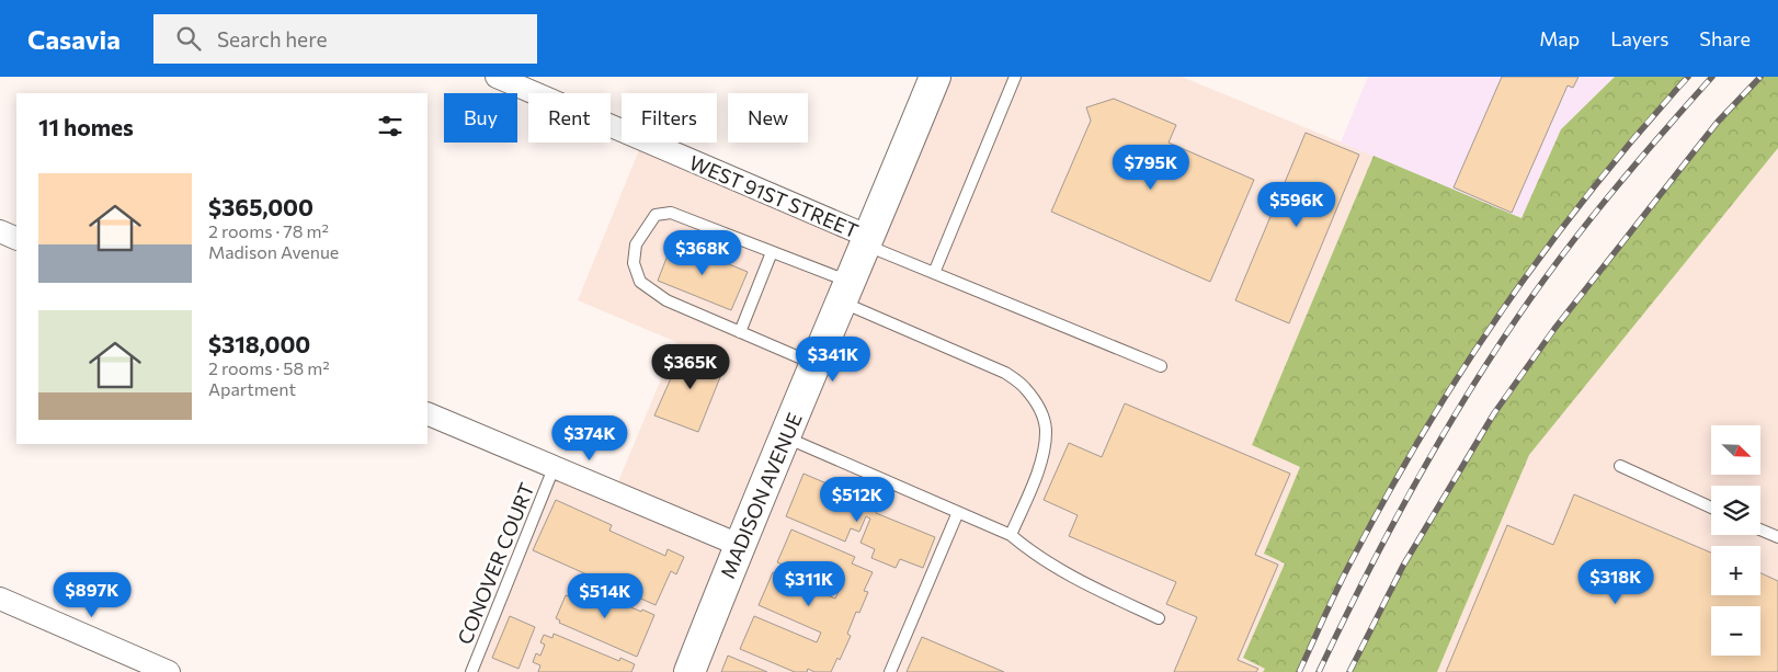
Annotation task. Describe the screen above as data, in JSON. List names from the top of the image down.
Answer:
{
  "streets": {
    "street": ["WEST 91ST STREET", "MADISON AVENUE"],
    "lane": ["CONOVER COURT"]
  },
  "crossings": [
    ["WEST 91ST STREET", "MADISON AVENUE"]
  ],
  "north": "bottom right",
  "page": {
    "header": "Casavia",
    "search": "Search here",
    "nav": ["Map", "Layers", "Share"],
    "chip": [
      "Buy",
      "Rent",
      "Filters",
      "New"
    ],
    "heading": "11 homes",
    "price": [
      "$795K",
      "$596K",
      "$368K",
      "$341K",
      "$365K",
      "$374K",
      "$512K",
      "$318K",
      "$311K",
      "$897K",
      "$514K"
    ],
    "list": [
      {
        "name": "$365,000",
        "note": "2 rooms · 78 m² · Madison Avenue"
      },
      {
        "name": "$318,000",
        "note": "2 rooms · 58 m² · Apartment"
      }
    ],
    "map_buttons": ["+", "−"]
  }
}
